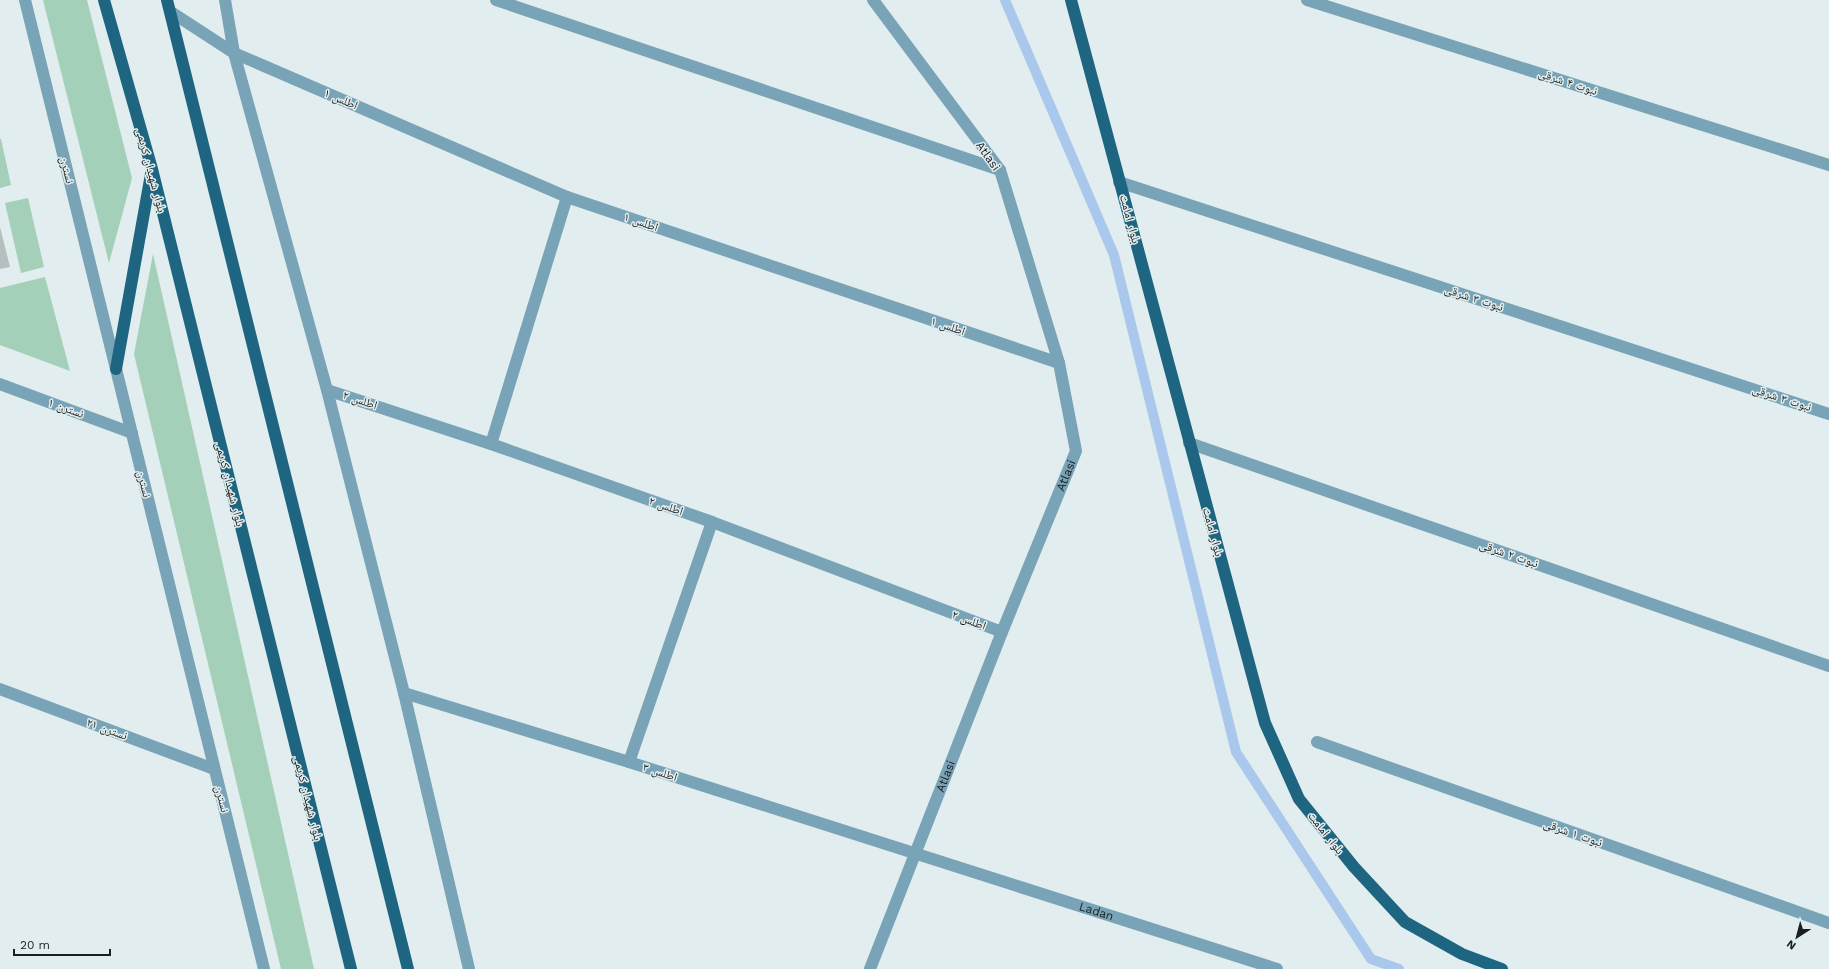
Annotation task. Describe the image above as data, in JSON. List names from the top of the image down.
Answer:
{
  "streets": {
    "main road": ["بلوار شهیدان کریمی", "بلوار امامت"],
    "street": [
      "نبوت ۴ شرقی",
      "اطلس ۱",
      "Atlasi",
      "نسترن",
      "نبوت ۳ شرقی",
      "اطلس ۲",
      "نسترن ۱",
      "نبوت ۲ شرقی",
      "نسترن ۲۱",
      "اطلس ۳",
      "نبوت ۱ شرقی",
      "Ladan"
    ]
  },
  "crossings": [
    ["اطلس ۱", "Atlasi"],
    ["Atlasi", "اطلس ۲"],
    ["Atlasi", "اطلس ۳"],
    ["Atlasi", "Ladan"],
    ["نسترن", "نسترن ۱"],
    ["نسترن", "نسترن ۲۱"],
    ["بلوار امامت", "نبوت ۳ شرقی"],
    ["بلوار امامت", "نبوت ۲ شرقی"],
    ["اطلس ۳", "Ladan"]
  ],
  "scale_bar": "20 m",
  "north": "bottom left"
}
